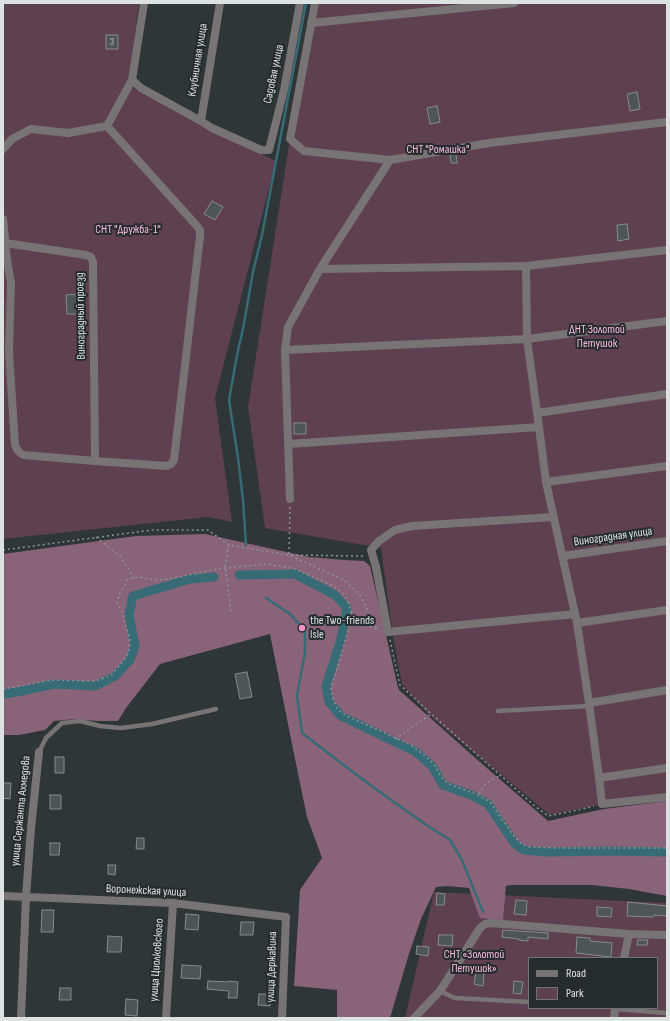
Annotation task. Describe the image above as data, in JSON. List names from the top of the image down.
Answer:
{
  "streets": {
    "street": [
      "Клубничная улица",
      "Садовая улица",
      "Виноградный проезд",
      "Виноградная улица",
      "улица Сержанта Ахмедова",
      "Воронежская улица",
      "улица Циолковского",
      "улица Державина"
    ]
  },
  "crossings": [
    ["Клубничная улица", "Садовая улица"],
    ["улица Сержанта Ахмедова", "Воронежская улица"],
    ["Воронежская улица", "улица Циолковского"],
    ["Воронежская улица", "улица Державина"]
  ],
  "parks": [
    "СНТ \"Ромашка\"",
    "СНТ \"Дружба-1\"",
    "ДНТ Золотой Петушок",
    "СНТ «Золотой Петушок»"
  ],
  "places": ["the Two-friends Isle"],
  "house_numbers": ["3"],
  "legend": ["Road", "Park"]
}
